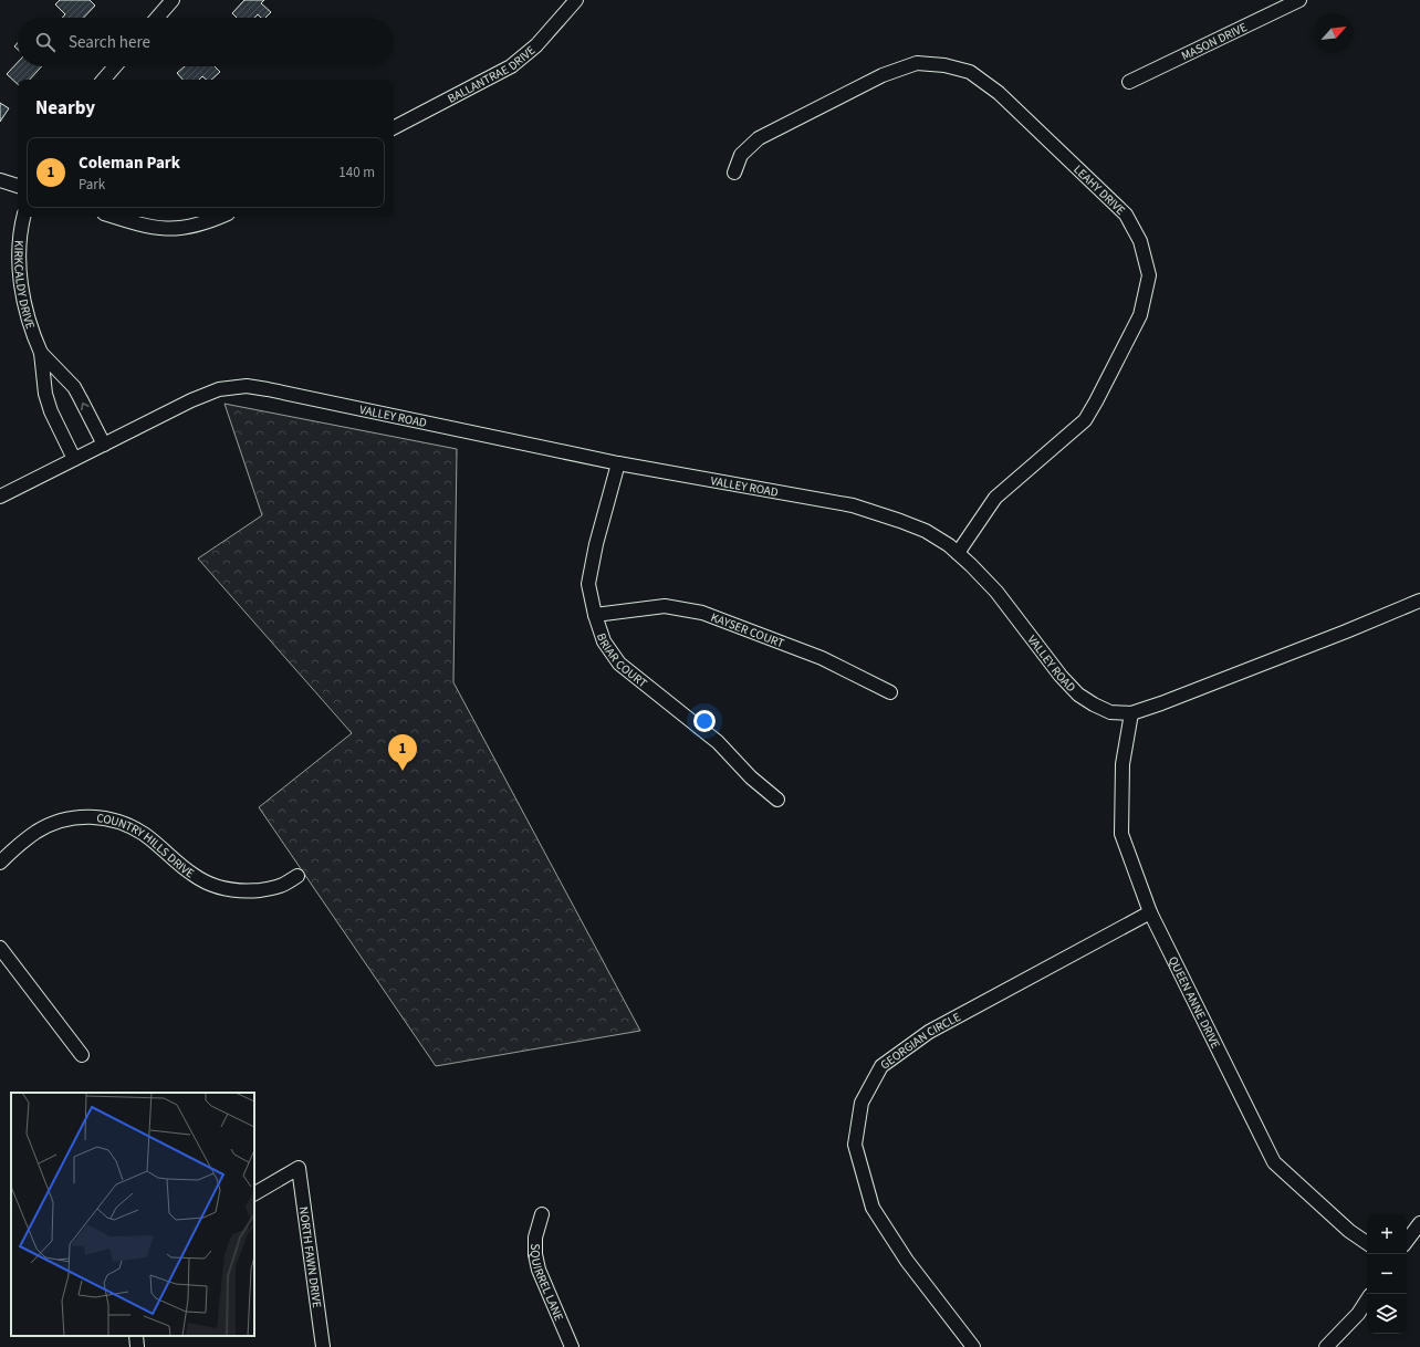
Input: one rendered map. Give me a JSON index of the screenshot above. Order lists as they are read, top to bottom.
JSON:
{
  "streets": {
    "street": [
      "MASON DRIVE",
      "BALLANTRAE DRIVE",
      "LEAHY DRIVE",
      "KIRKCALDY DRIVE",
      "VALLEY ROAD",
      "KAYSER COURT",
      "BRIAR COURT",
      "COUNTRY HILLS DRIVE",
      "QUEEN ANNE DRIVE",
      "GEORGIAN CIRCLE",
      "NORTH FAWN DRIVE",
      "SQUIRREL LANE"
    ]
  },
  "crossings": [
    ["LEAHY DRIVE", "VALLEY ROAD"],
    ["KIRKCALDY DRIVE", "VALLEY ROAD"],
    ["VALLEY ROAD", "BRIAR COURT"],
    ["VALLEY ROAD", "QUEEN ANNE DRIVE"],
    ["KAYSER COURT", "BRIAR COURT"],
    ["QUEEN ANNE DRIVE", "GEORGIAN CIRCLE"]
  ],
  "north": "top right",
  "page": {
    "search": "Search here",
    "heading": "Nearby",
    "list": [
      {
        "mark": "1",
        "name": "Coleman Park",
        "note": "Park",
        "value": "140 m"
      }
    ],
    "pins": "1",
    "map_buttons": ["+", "−"]
  }
}
